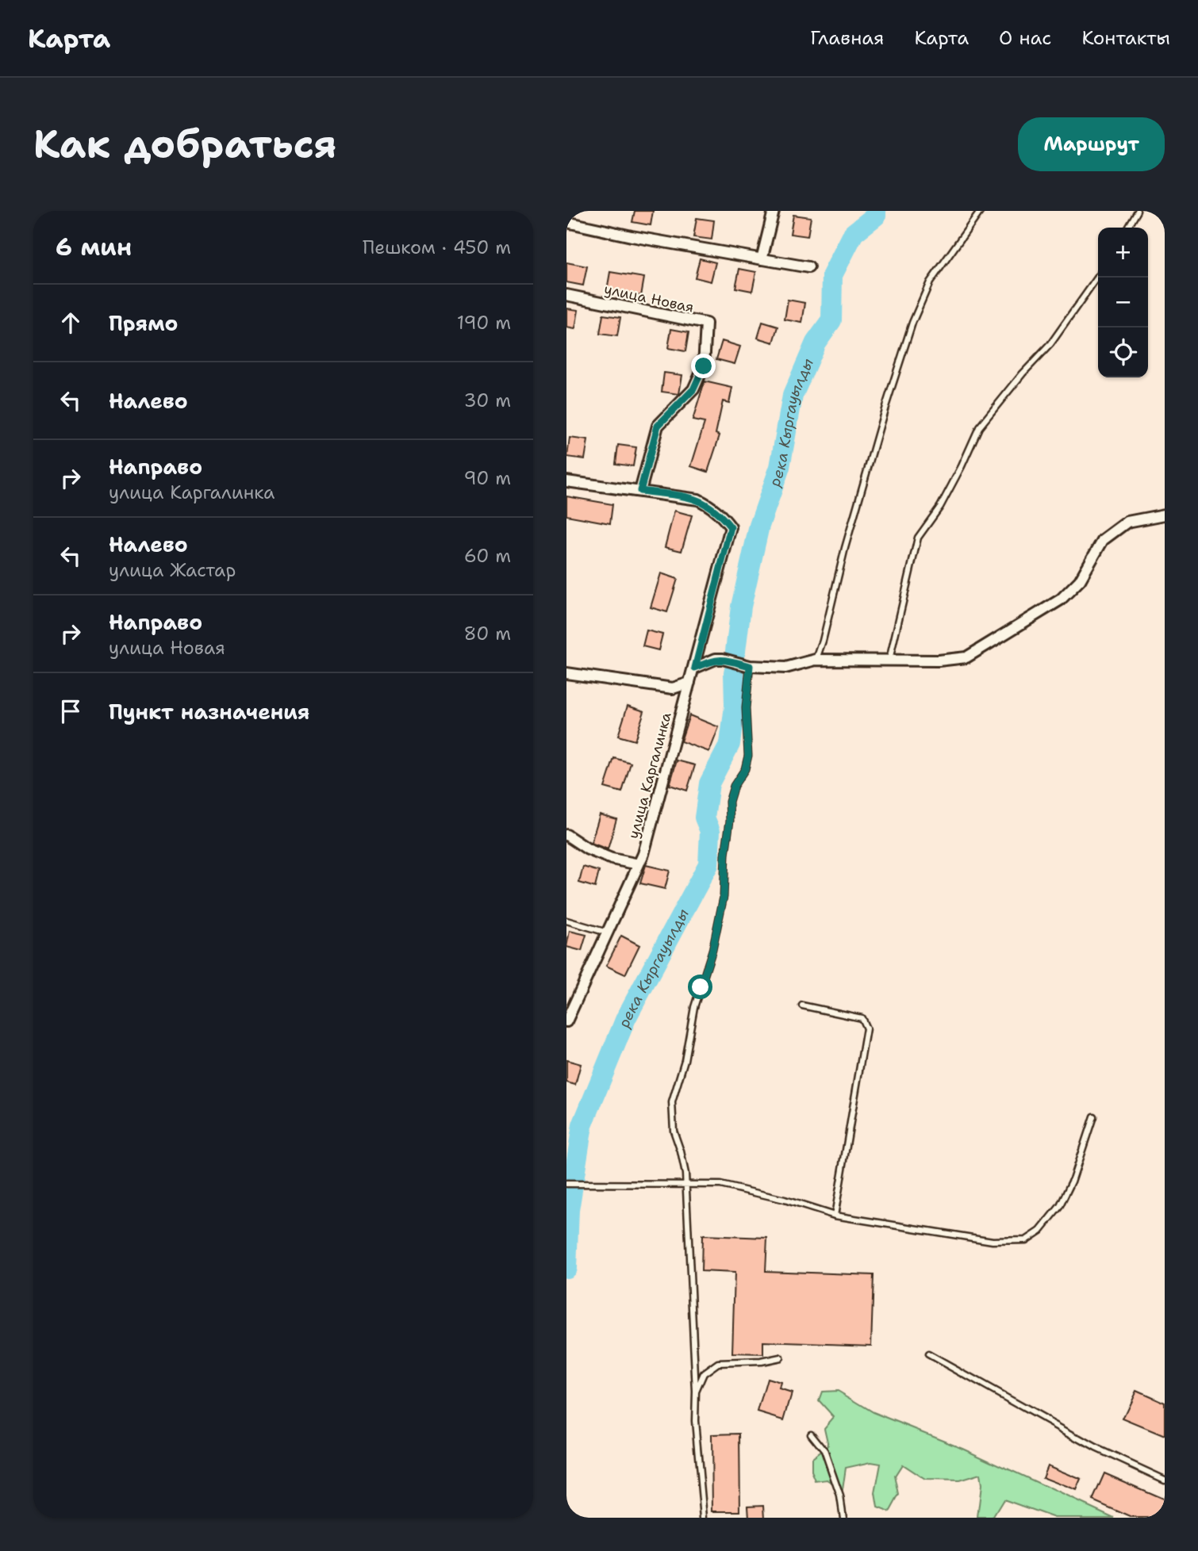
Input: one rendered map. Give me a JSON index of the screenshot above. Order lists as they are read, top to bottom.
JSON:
{
  "streets": {
    "street": ["улица Новая", "улица Каргалинка"]
  },
  "crossings": [
    ["улица Новая", "улица Каргалинка"]
  ],
  "water": ["река Кыргауылды"],
  "page": {
    "header": "Карта",
    "nav": [
      "Главная",
      "Карта",
      "О нас",
      "Контакты"
    ],
    "buttons": "Маршрут",
    "title": "Как добраться",
    "heading": ["6 мин", "Пешком · 450 m"],
    "map_buttons": ["+", "−"],
    "list": [
      ["Прямо", "190 m"],
      ["Налево", "30 m"],
      ["Направо", "улица Каргалинка", "90 m"],
      ["Налево", "улица Жастар", "60 m"],
      ["Направо", "улица Новая", "80 m"],
      "Пункт назначения"
    ]
  }
}
